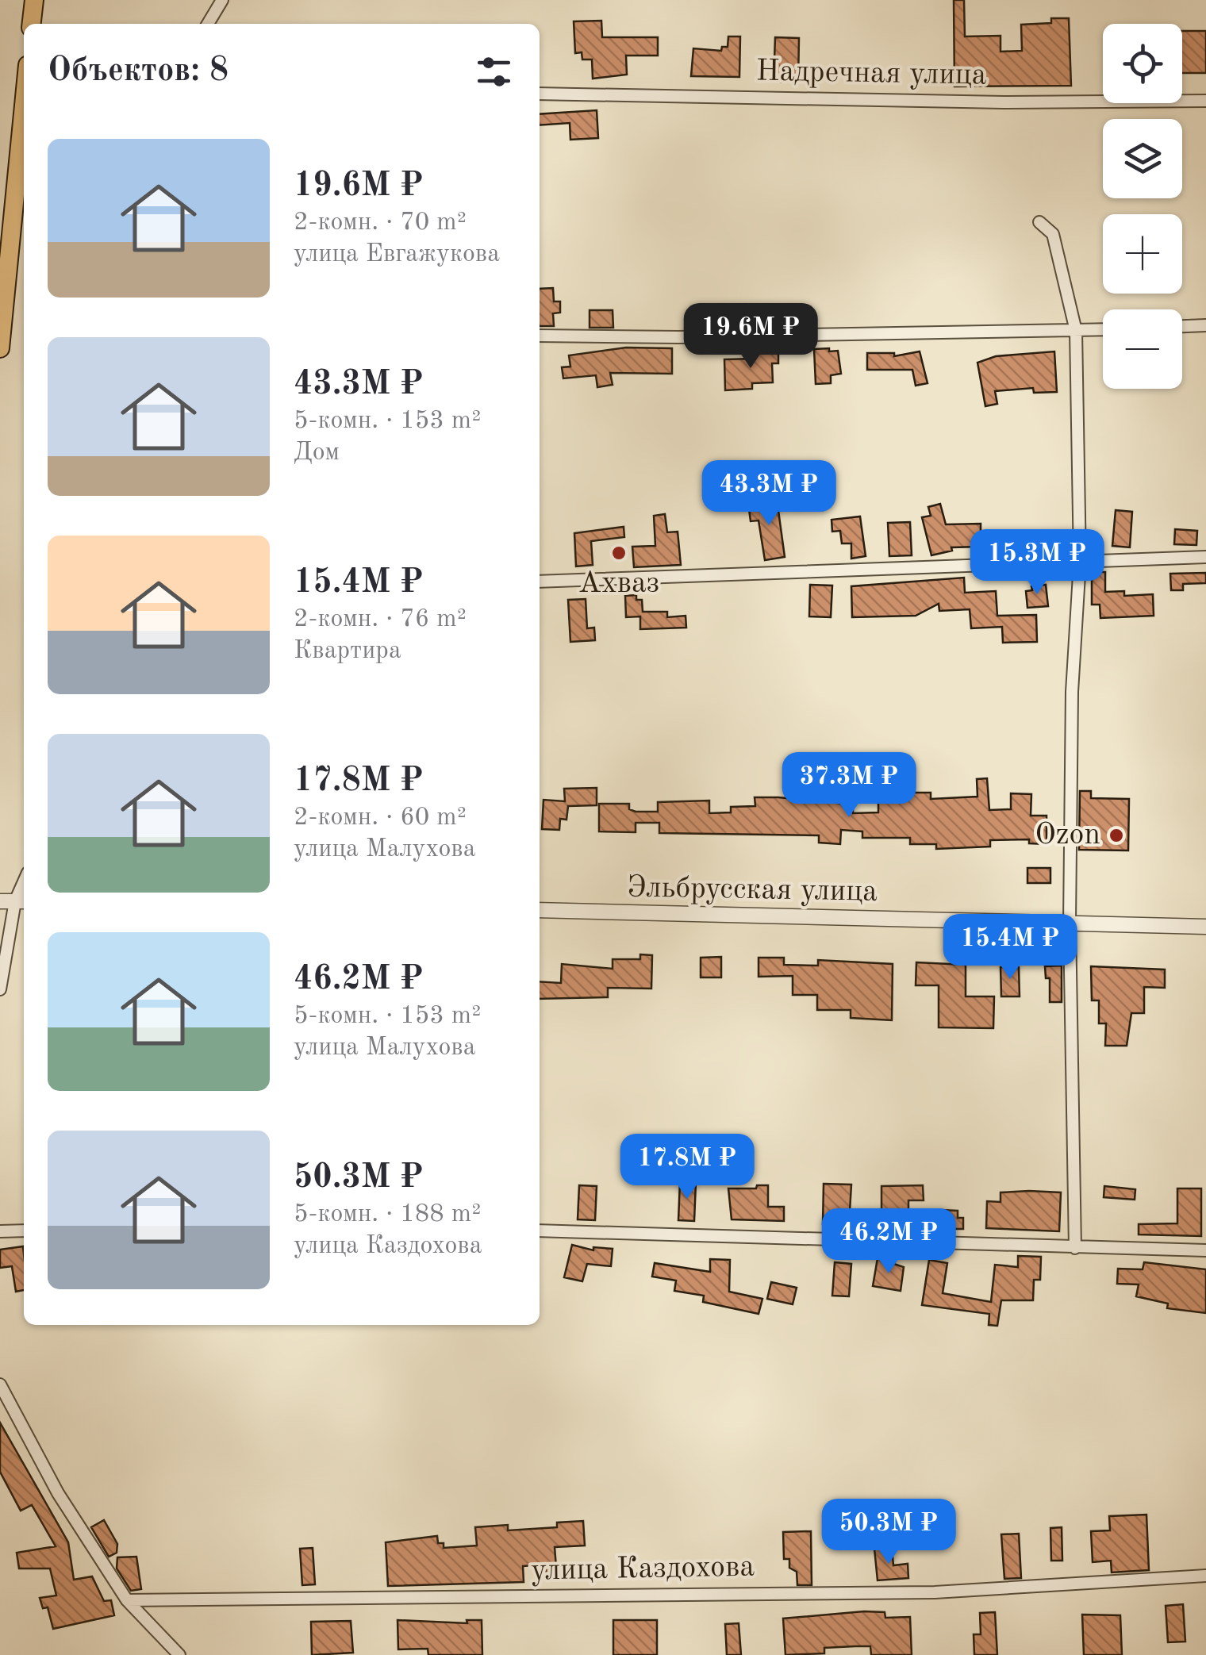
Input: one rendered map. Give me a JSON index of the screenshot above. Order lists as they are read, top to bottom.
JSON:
{
  "streets": {
    "street": ["Надречная улица", "Эльбрусская улица", "улица Каздохова"]
  },
  "places": ["Ахваз", "Ozon"],
  "page": {
    "map_buttons": ["+", "−"],
    "heading": "Объектов: 8",
    "list": [
      {
        "name": "19.6M ₽",
        "note": "2-комн. · 70 m² · улица Евгажукова"
      },
      {
        "name": "43.3M ₽",
        "note": "5-комн. · 153 m² · Дом"
      },
      {
        "name": "15.4M ₽",
        "note": "2-комн. · 76 m² · Квартира"
      },
      {
        "name": "17.8M ₽",
        "note": "2-комн. · 60 m² · улица Малухова"
      },
      {
        "name": "46.2M ₽",
        "note": "5-комн. · 153 m² · улица Малухова"
      },
      {
        "name": "50.3M ₽",
        "note": "5-комн. · 188 m² · улица Каздохова"
      }
    ],
    "price": [
      "19.6M ₽",
      "43.3M ₽",
      "15.3M ₽",
      "37.3M ₽",
      "15.4M ₽",
      "17.8M ₽",
      "46.2M ₽",
      "50.3M ₽"
    ]
  }
}
